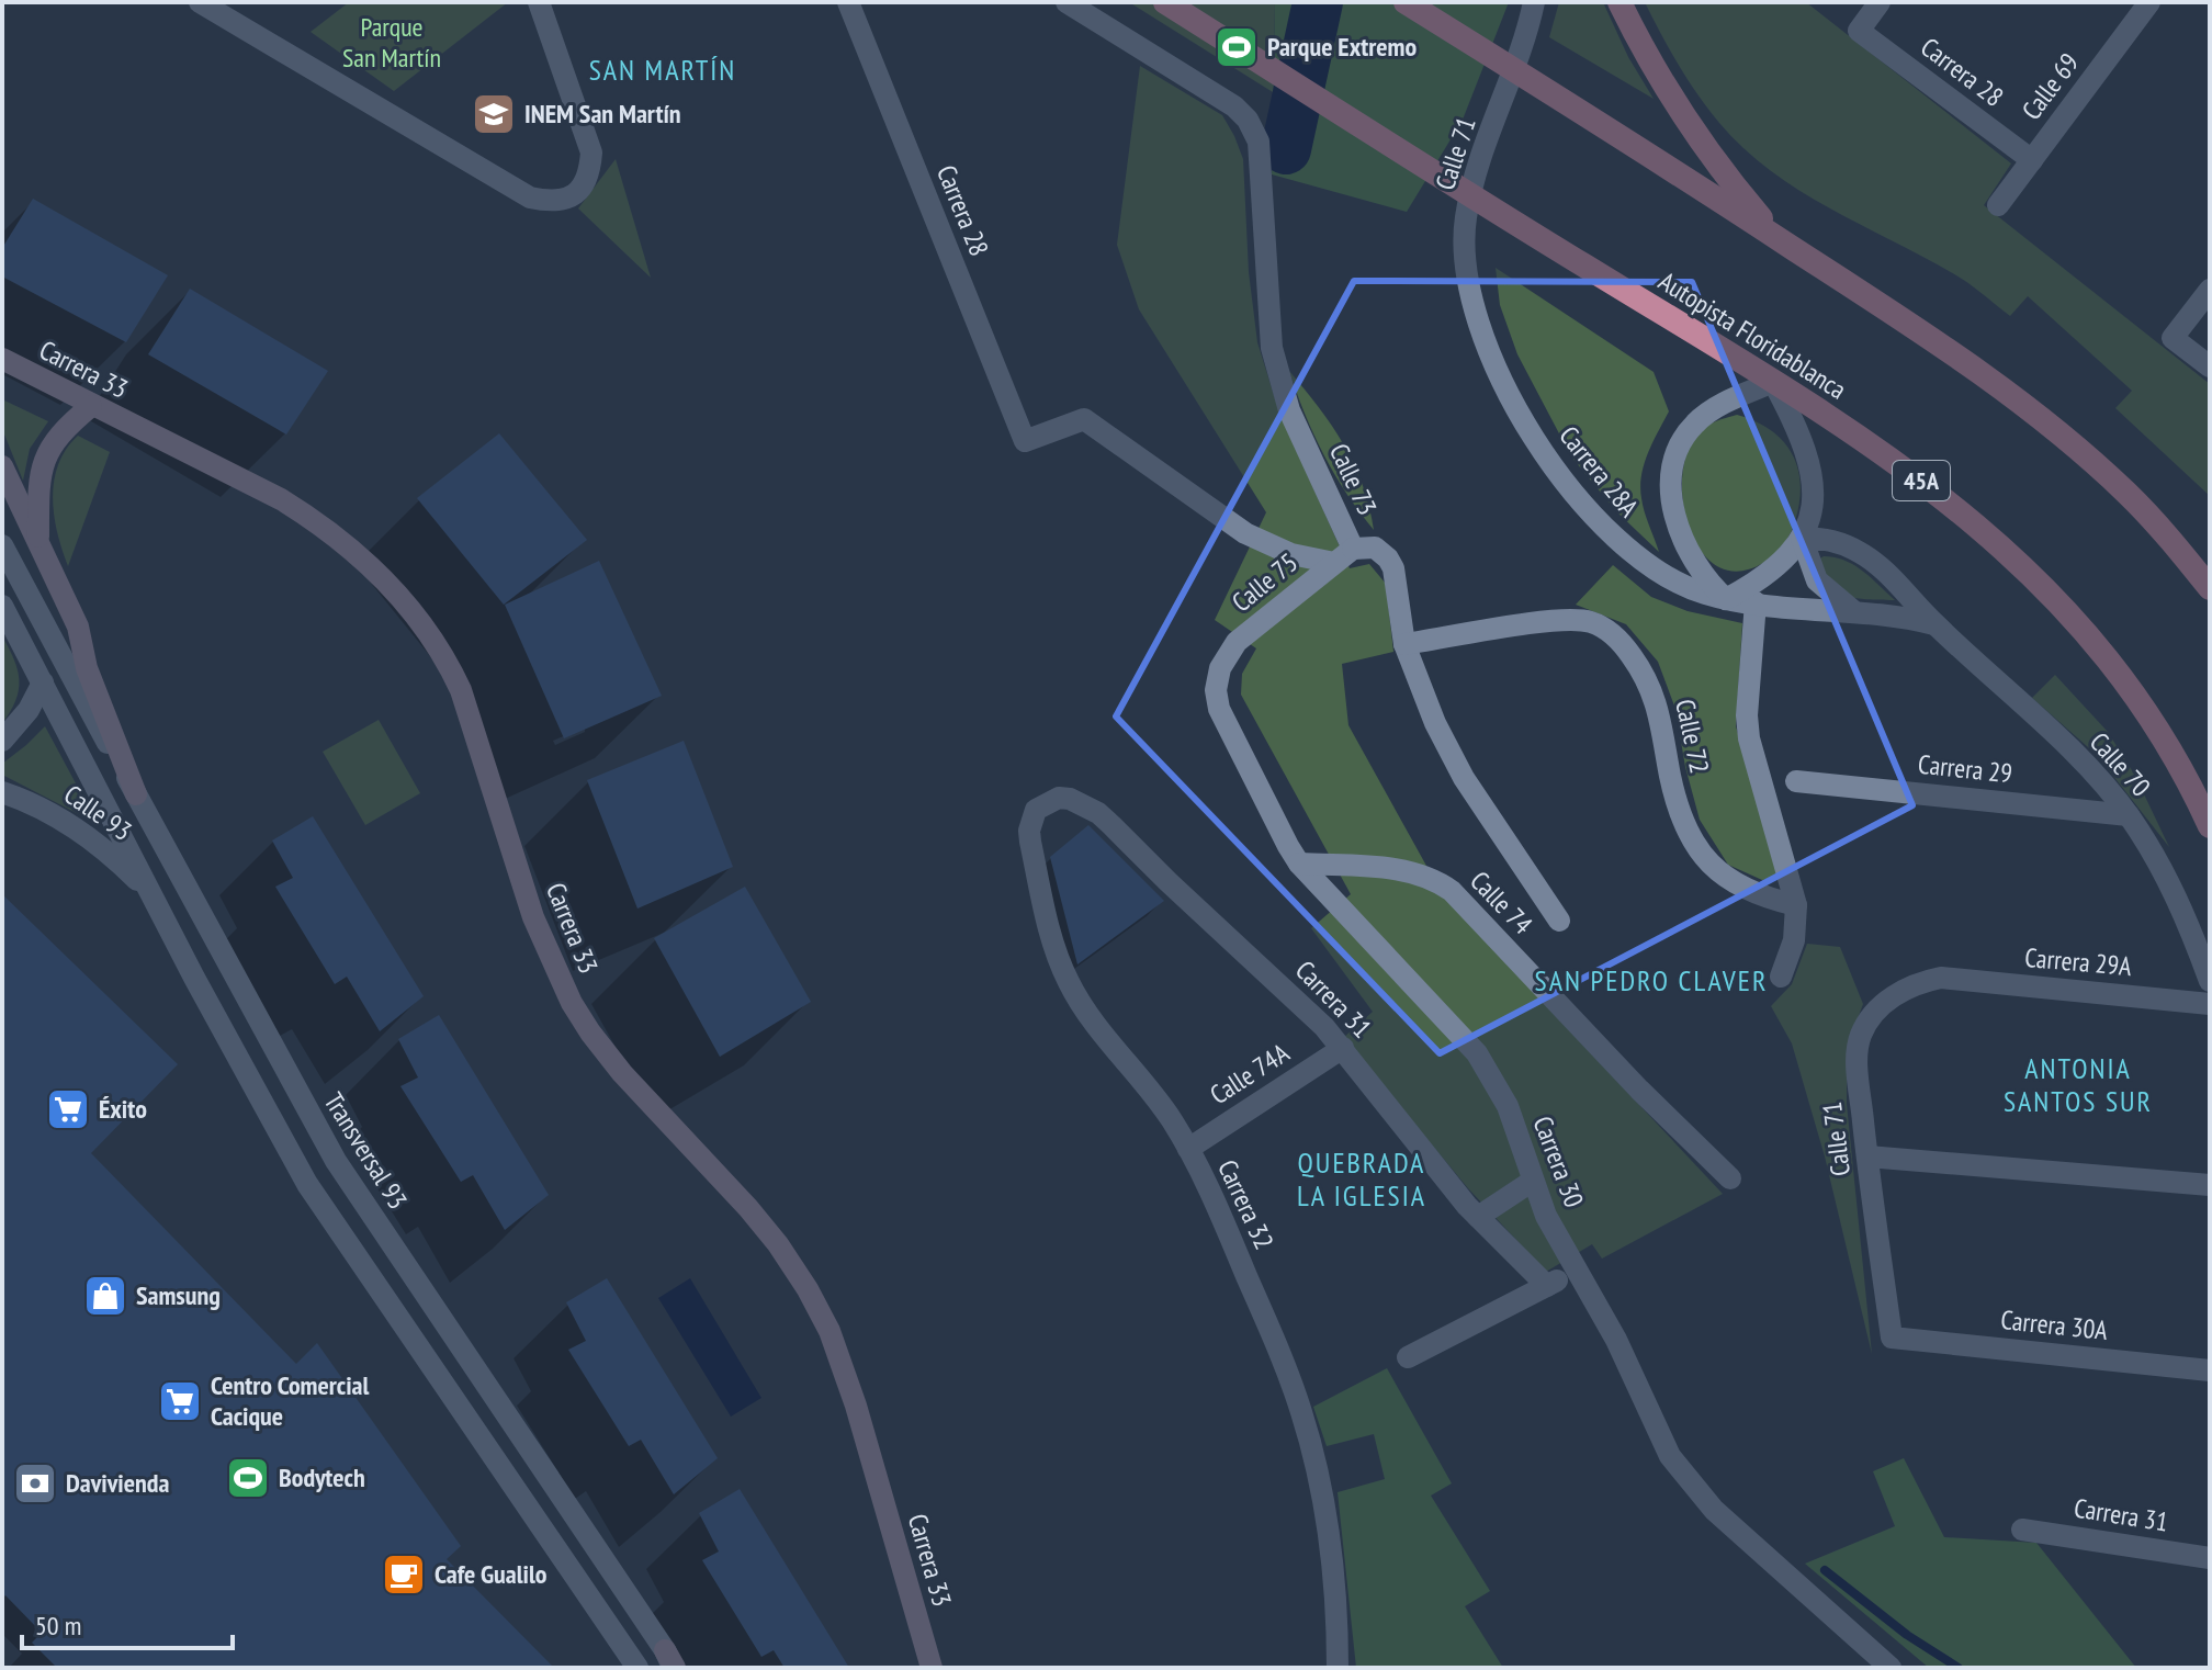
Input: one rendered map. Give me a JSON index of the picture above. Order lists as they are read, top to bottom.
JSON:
{
  "streets": {
    "highway": ["Autopista Floridablanca", "45A"],
    "main road": ["Carrera 33"],
    "street": [
      "Carrera 28",
      "Calle 69",
      "Calle 71",
      "Carrera 28A",
      "Calle 73",
      "Calle 75",
      "Calle 72",
      "Calle 70",
      "Carrera 29",
      "Calle 93",
      "Calle 74",
      "Carrera 29A",
      "Carrera 31",
      "Calle 74A",
      "Transversal 93",
      "Carrera 30",
      "Carrera 32",
      "Carrera 30A"
    ]
  },
  "crossings": [
    ["Carrera 28", "Calle 69"],
    ["Carrera 28", "Calle 75"],
    ["Calle 71", "Carrera 28A"],
    ["Calle 71", "Carrera 29A"],
    ["Calle 71", "Carrera 30A"],
    ["Autopista Floridablanca", "Carrera 28A"],
    ["Autopista Floridablanca", "Calle 70"],
    ["Carrera 28A", "Calle 70"],
    ["Calle 73", "Calle 75"],
    ["Calle 73", "Calle 72"],
    ["Calle 75", "Carrera 30"],
    ["Calle 70", "Carrera 29"],
    ["Calle 74", "Carrera 30"],
    ["Carrera 31", "Calle 74A"],
    ["Carrera 31", "Carrera 32"],
    ["Calle 74A", "Carrera 32"]
  ],
  "districts": [
    "SAN MARTÍN",
    "SAN PEDRO CLAVER",
    "ANTONIA SANTOS SUR",
    "QUEBRADA LA IGLESIA"
  ],
  "parks": ["Parque San Martín"],
  "places": {
    "sports": ["Parque Extremo", "Bodytech"],
    "school or university": ["INEM San Martín"],
    "supermarket": ["Éxito", "Centro Comercial Cacique"],
    "shop": ["Samsung"],
    "bank": ["Davivienda"],
    "cafe": ["Cafe Gualilo"]
  },
  "scale_bar": "50 m"
}
